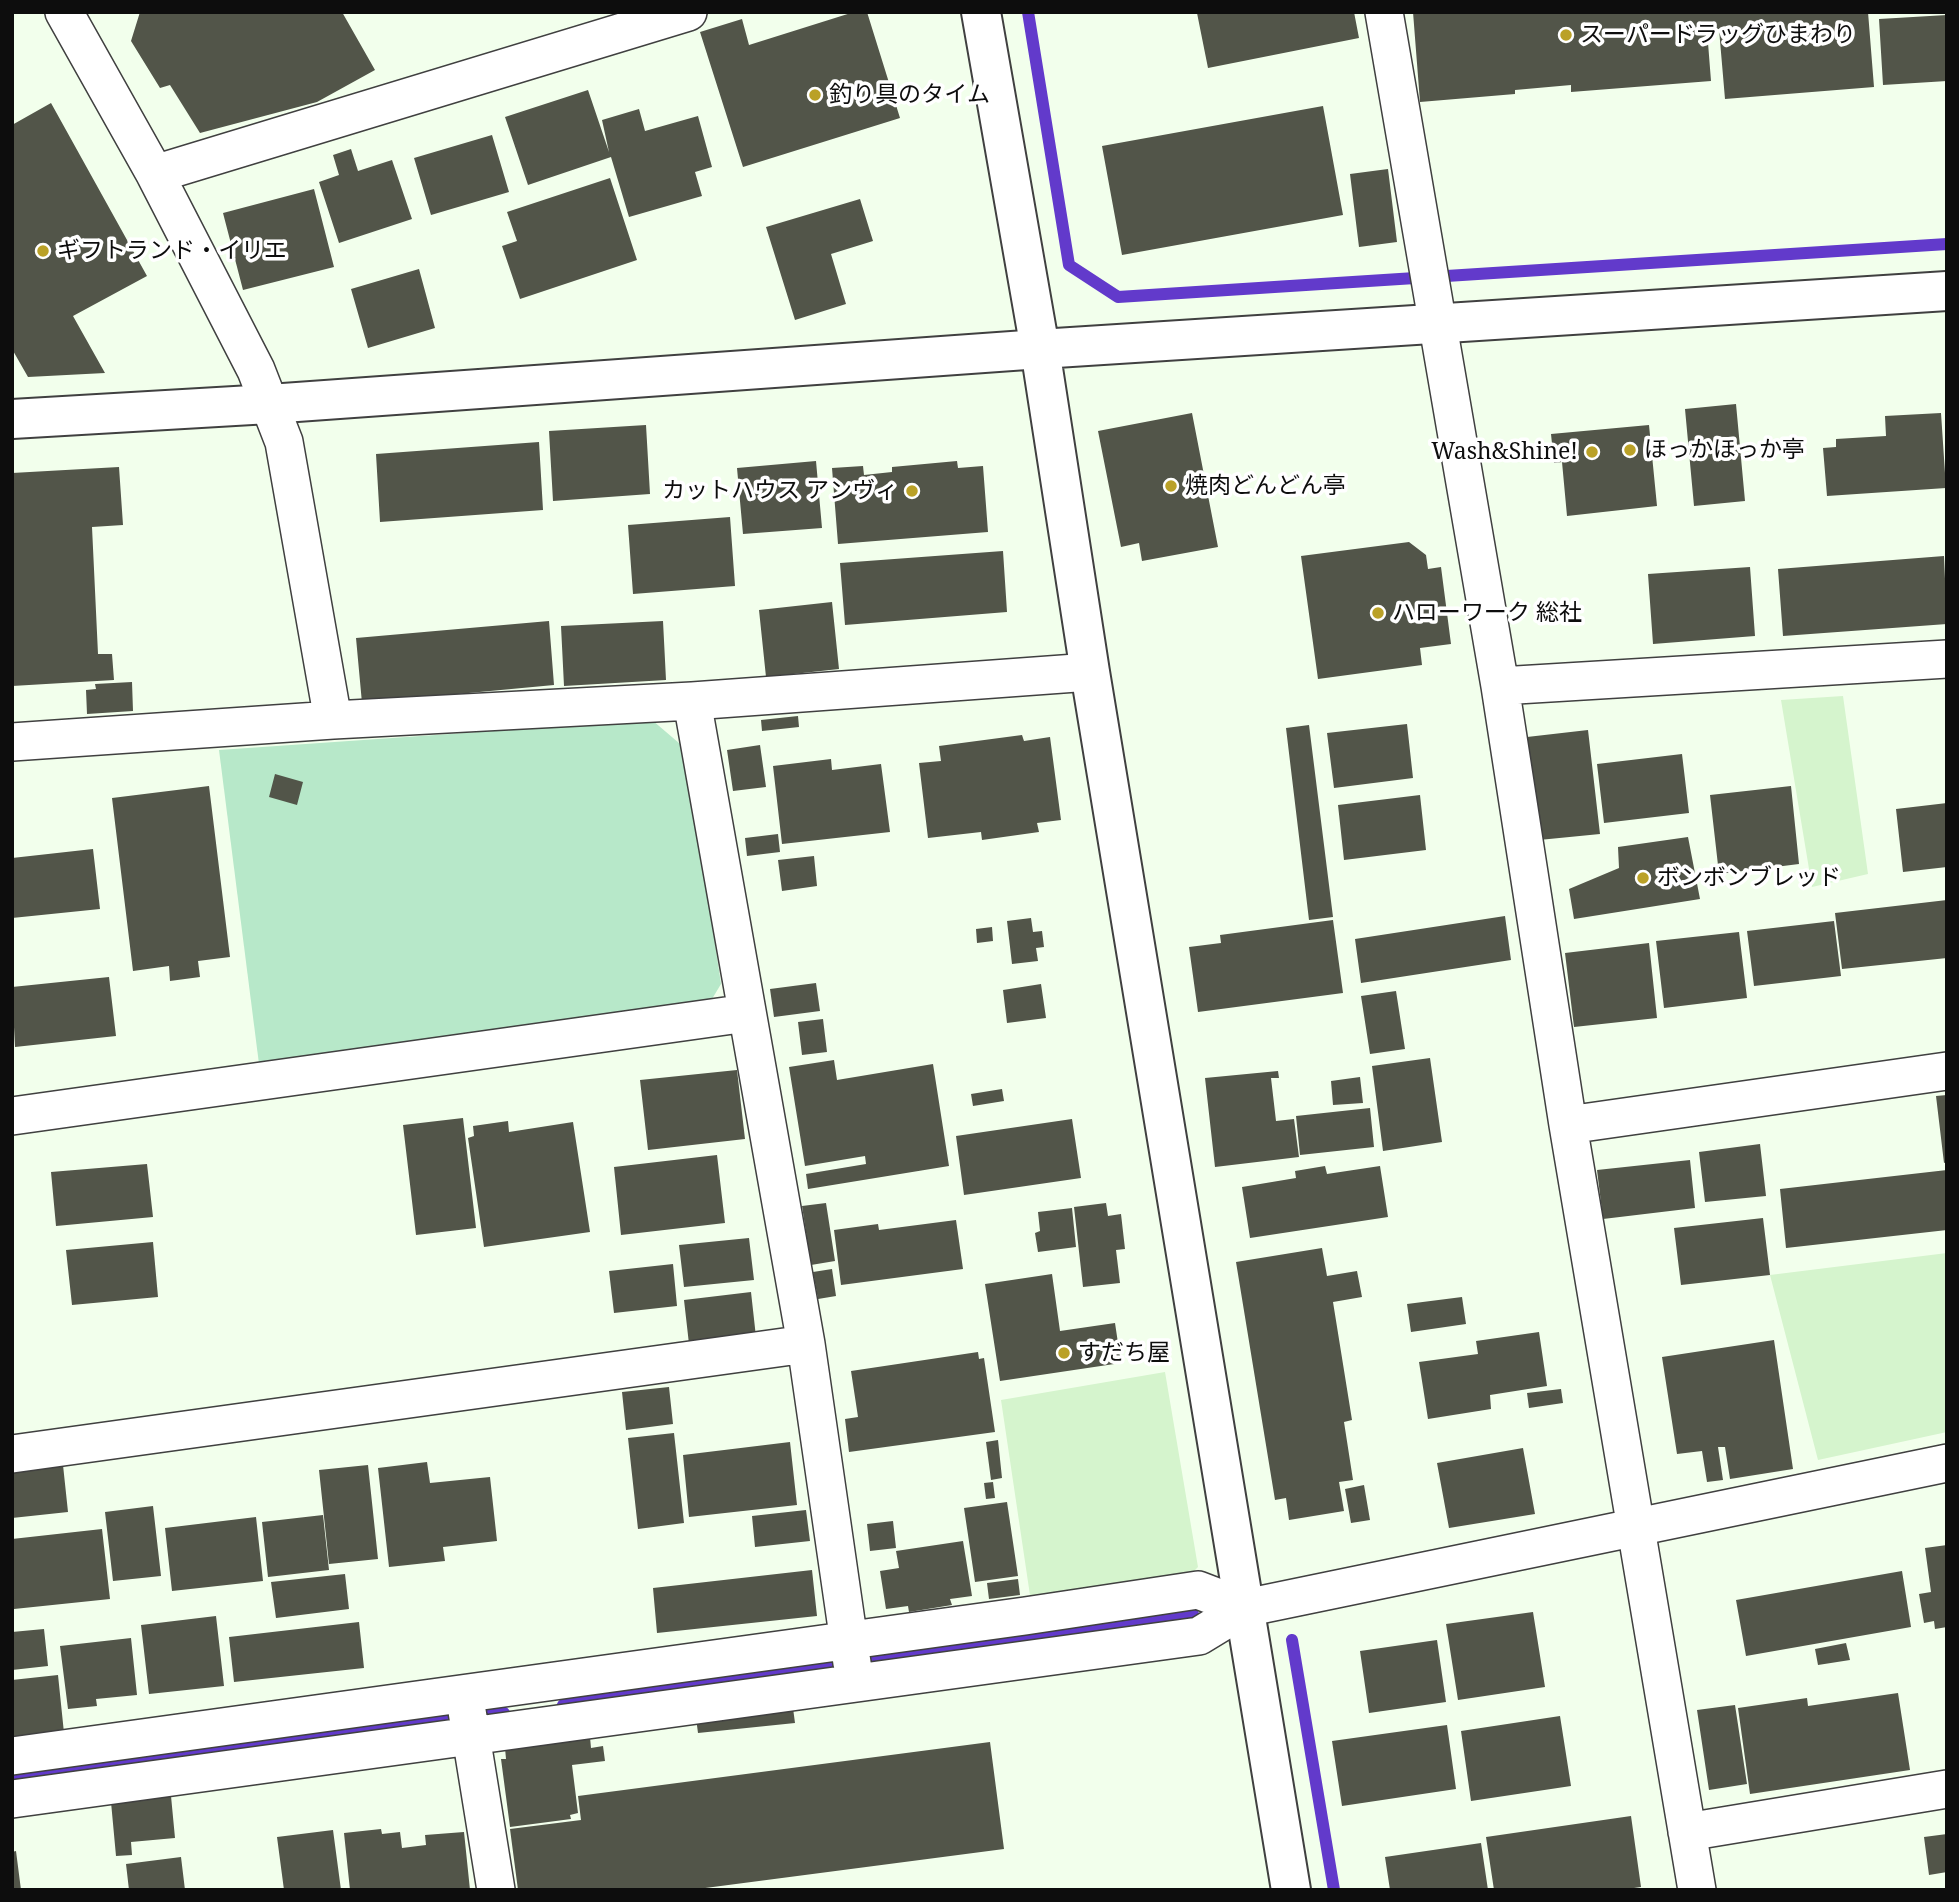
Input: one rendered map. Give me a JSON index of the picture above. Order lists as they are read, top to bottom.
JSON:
{
  "places": [
    "スーパードラッグひまわり",
    "釣り具のタイム",
    "ギフトランド・イリエ",
    "ほっかほっか亭",
    "Wash&Shine!",
    "焼肉どんどん亭",
    "カットハウス アンヴィ",
    "ハローワーク 総社",
    "ボンボンブレッド",
    "すだち屋"
  ]
}
